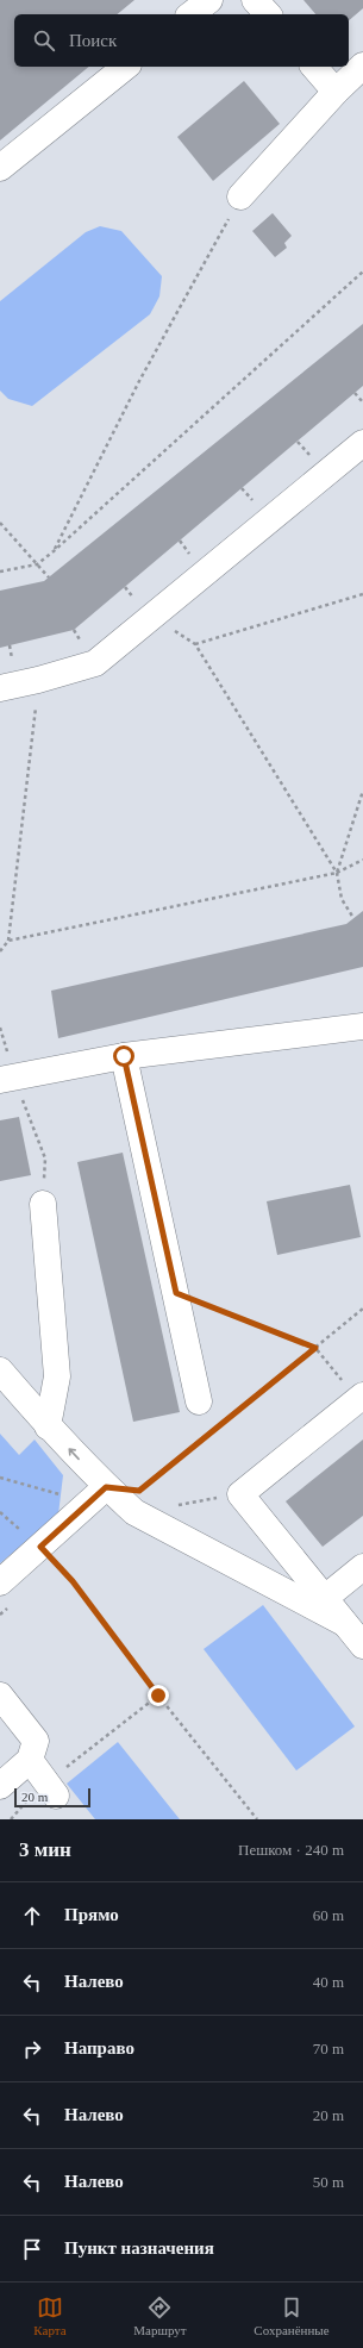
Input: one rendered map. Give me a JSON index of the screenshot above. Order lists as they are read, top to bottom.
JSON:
{
  "scale_bar": "20 m",
  "page": {
    "search": "Поиск",
    "scale": "20 m",
    "heading": ["3 мин", "Пешком · 240 m"],
    "list": [
      ["Прямо", "60 m"],
      ["Налево", "40 m"],
      ["Направо", "70 m"],
      ["Налево", "20 m"],
      ["Налево", "50 m"],
      "Пункт назначения"
    ],
    "nav": ["Карта", "Маршрут", "Сохранённые"]
  }
}
